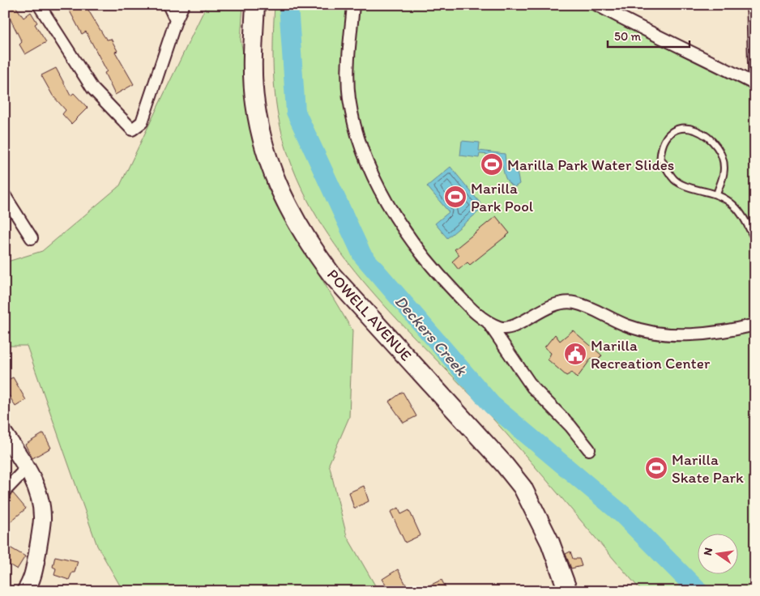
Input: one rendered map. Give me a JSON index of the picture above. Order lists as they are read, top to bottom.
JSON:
{
  "streets": {
    "main road": ["POWELL AVENUE"]
  },
  "water": ["Deckers Creek"],
  "places": {
    "sports": ["Marilla Park Water Slides", "Marilla Park Pool", "Marilla Skate Park"],
    "public building": ["Marilla Recreation Center"]
  },
  "scale_bar": "50 m",
  "north": "left"
}
